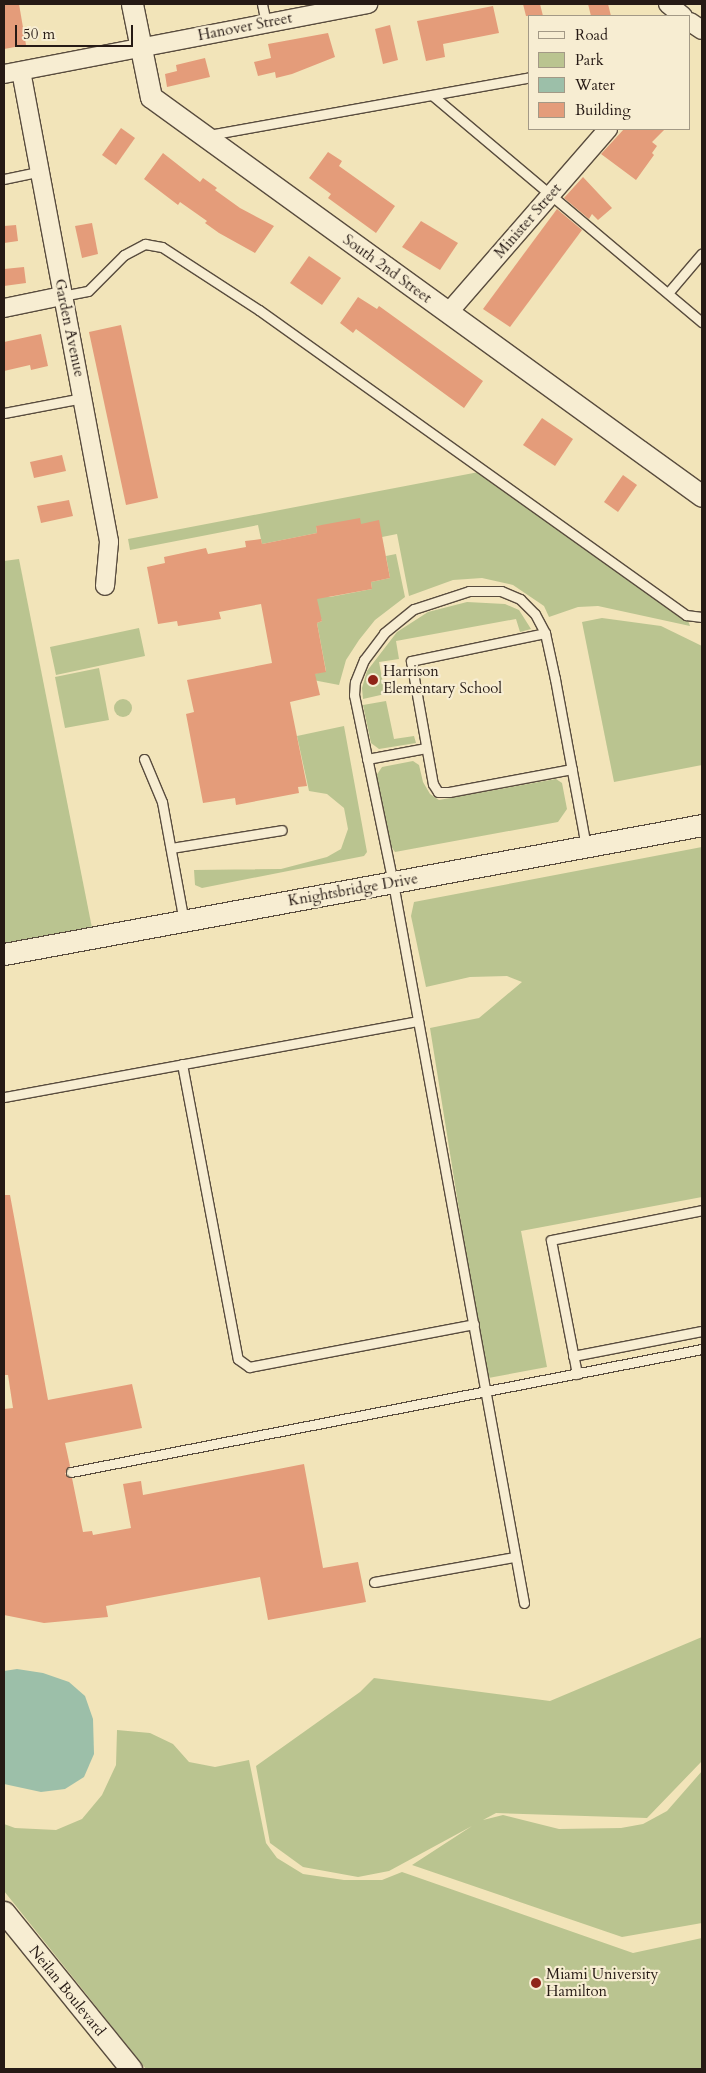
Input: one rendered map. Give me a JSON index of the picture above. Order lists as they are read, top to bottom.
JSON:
{
  "streets": {
    "street": [
      "Hanover Street",
      "Minister Street",
      "South 2nd Street",
      "Garden Avenue",
      "Knightsbridge Drive",
      "Neilan Boulevard"
    ]
  },
  "crossings": [
    ["Hanover Street", "South 2nd Street"],
    ["Hanover Street", "Garden Avenue"],
    ["Minister Street", "South 2nd Street"]
  ],
  "places": ["Harrison Elementary School", "Miami University Hamilton"],
  "legend": [
    "Road",
    "Park",
    "Water",
    "Building"
  ],
  "scale_bar": "50 m"
}
